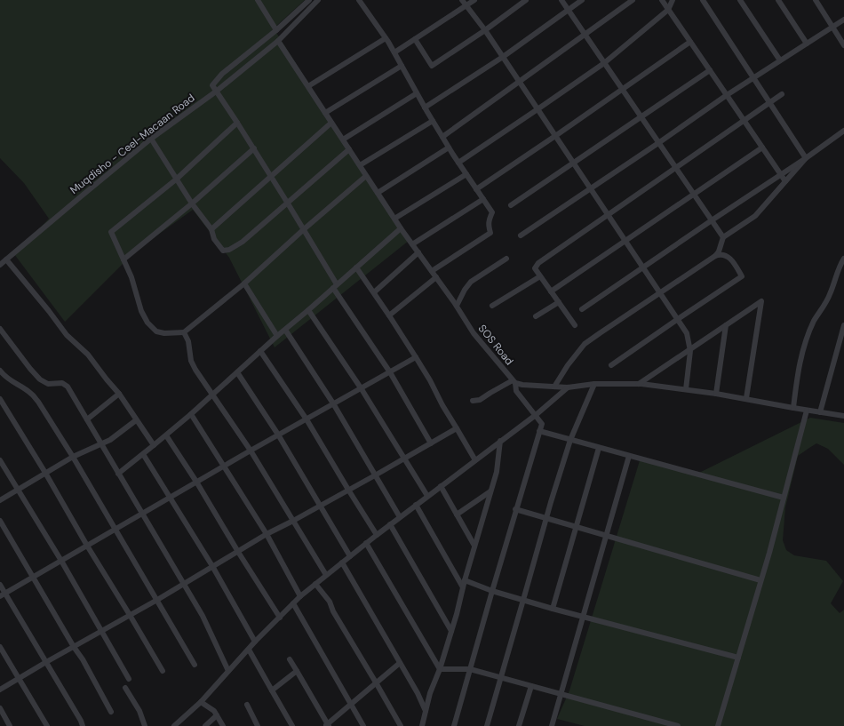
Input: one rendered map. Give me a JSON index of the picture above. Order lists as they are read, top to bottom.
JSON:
{
  "streets": {
    "street": ["Muqdisho - Ceel-Macaan Road", "SOS Road"]
  },
  "crossings": [
    ["Muqdisho - Ceel-Macaan Road", "SOS Road"]
  ]
}
